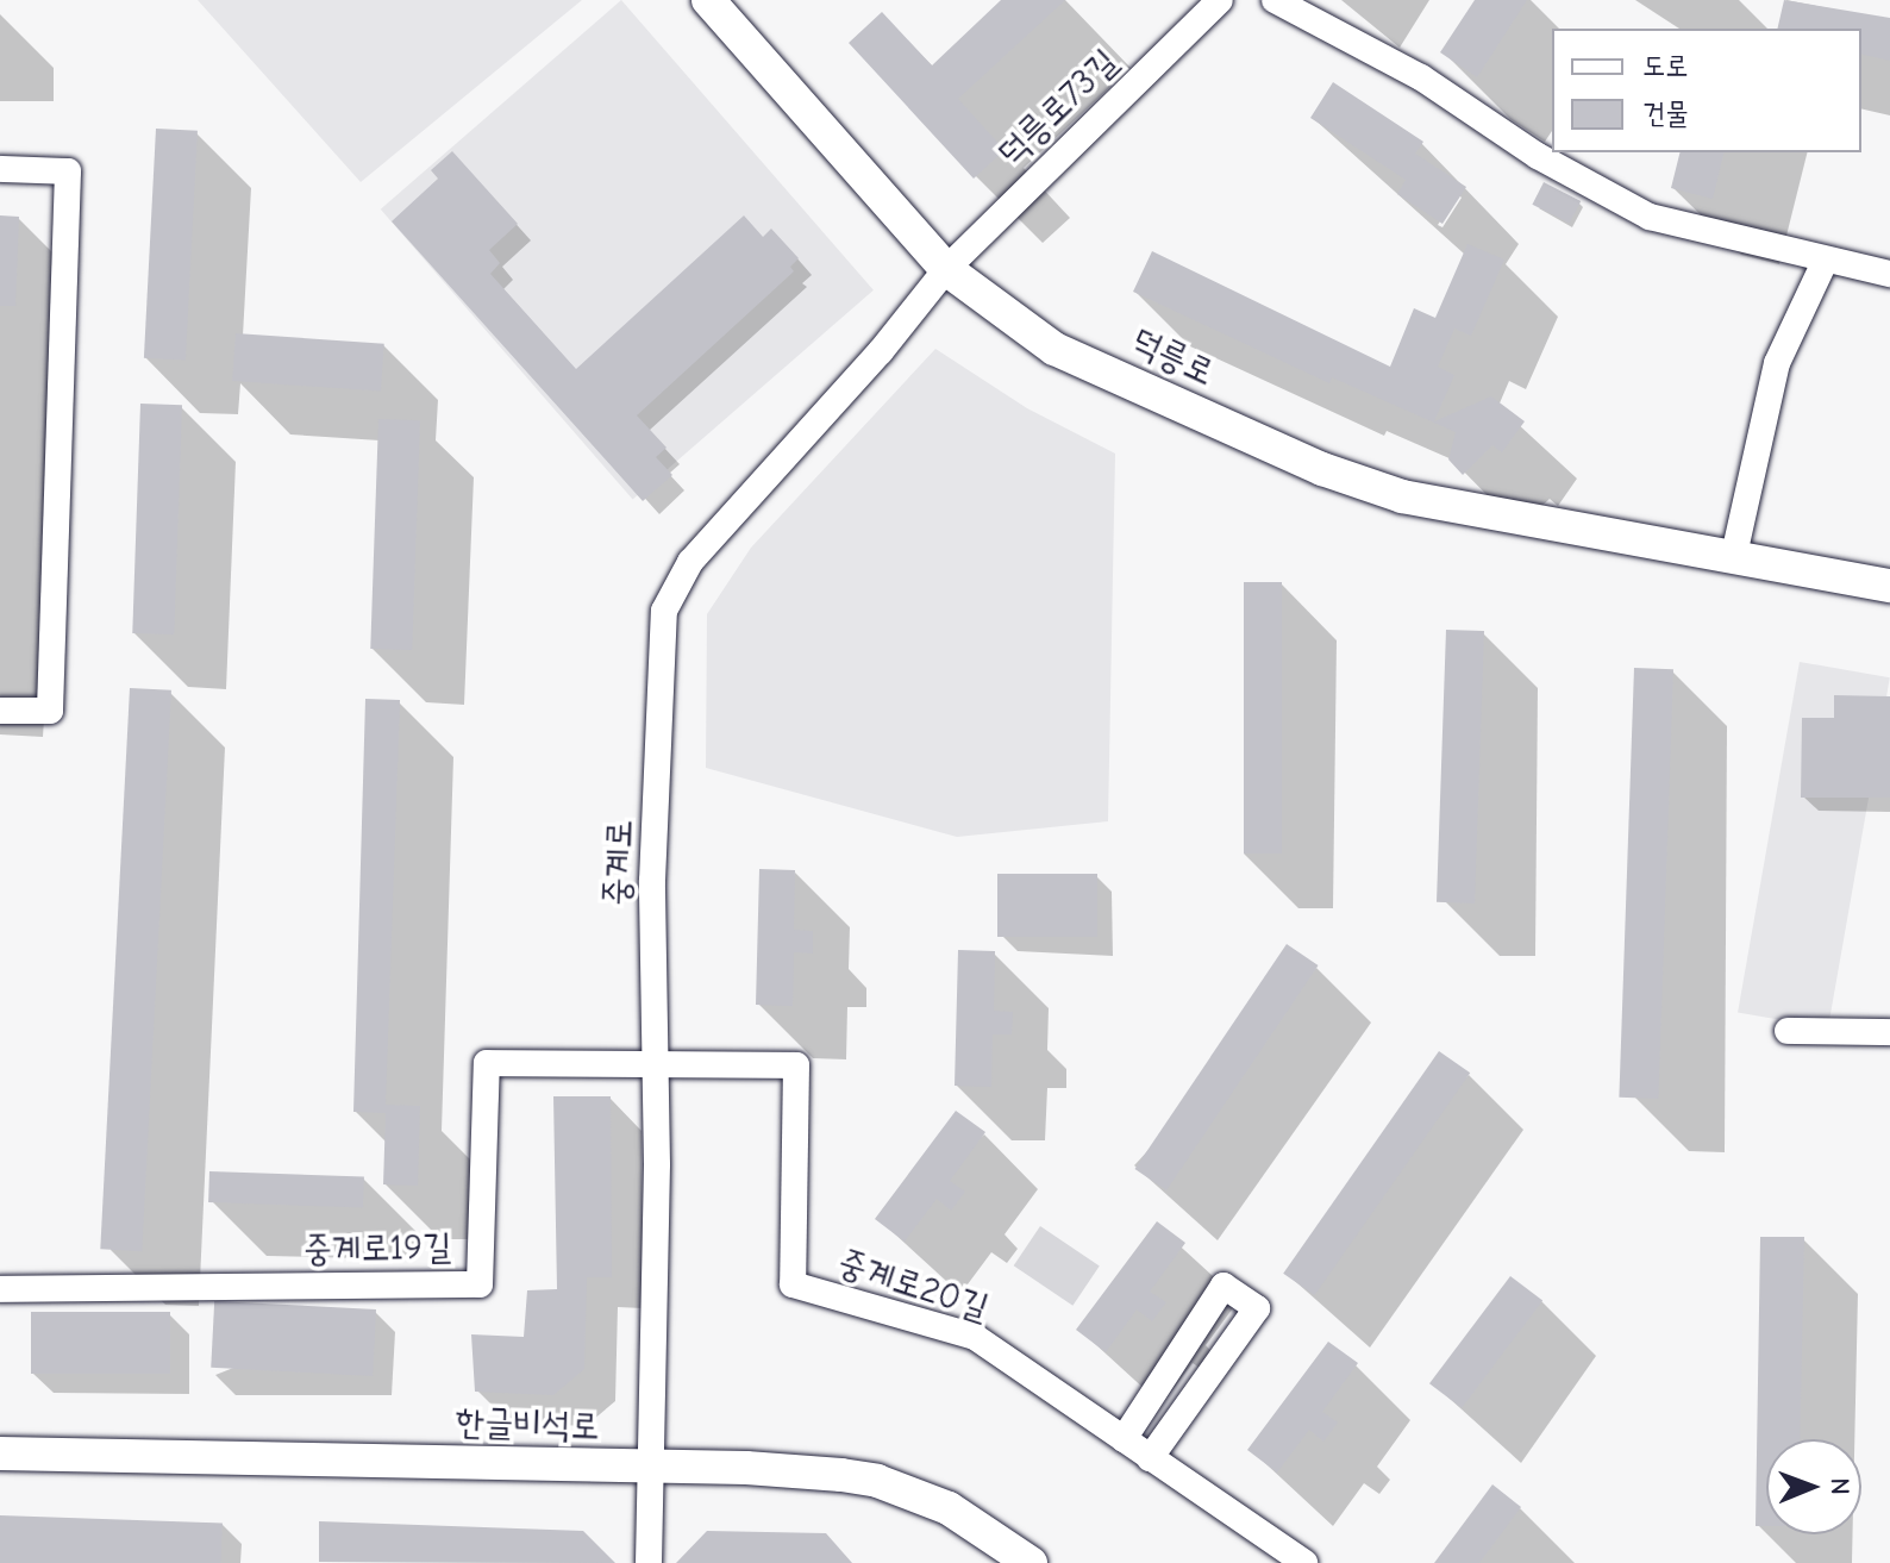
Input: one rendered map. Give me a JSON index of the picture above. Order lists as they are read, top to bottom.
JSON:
{
  "streets": {
    "main road": ["덕릉로", "한글비석로"],
    "street": [
      "덕릉로73길",
      "중계로",
      "중계로19길",
      "중계로20길"
    ]
  },
  "crossings": [
    ["덕릉로73길", "덕릉로"],
    ["덕릉로73길", "중계로"],
    ["덕릉로", "중계로"],
    ["중계로", "중계로19길"],
    ["중계로", "중계로20길"],
    ["중계로", "한글비석로"],
    ["중계로19길", "중계로20길"]
  ],
  "legend": ["도로", "건물"],
  "north": "right"
}
